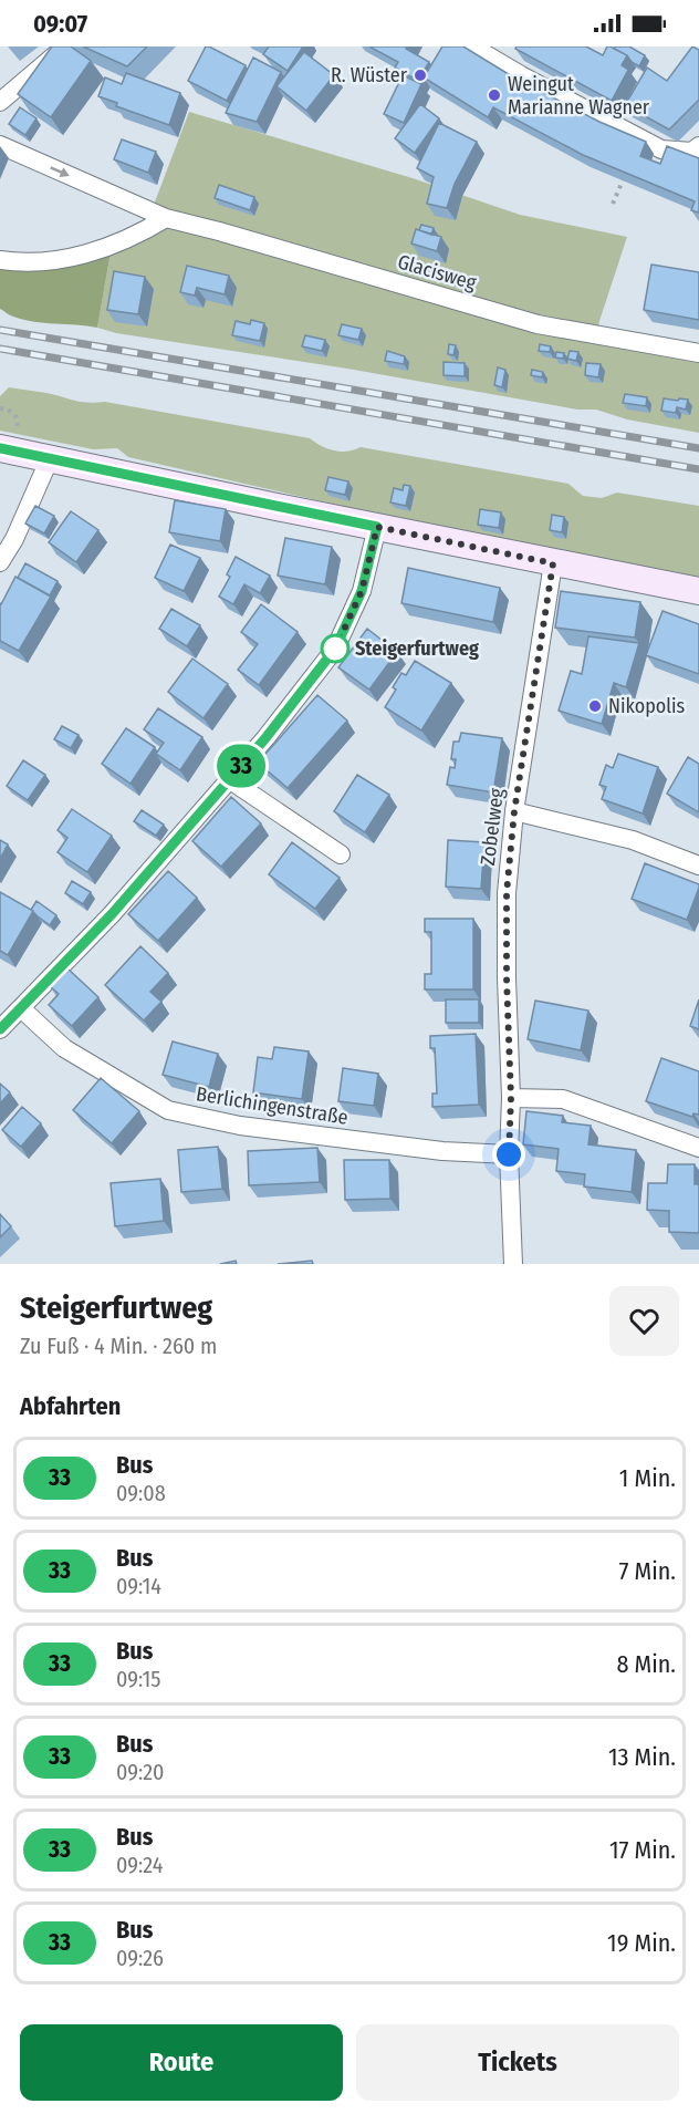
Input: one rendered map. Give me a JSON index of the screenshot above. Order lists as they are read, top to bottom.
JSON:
{
  "streets": {
    "street": ["Glacisweg", "Zobelweg", "Berlichingenstraße"]
  },
  "crossings": [
    ["Zobelweg", "Berlichingenstraße"]
  ],
  "places": [
    "R. Wüster",
    "Weingut Marianne Wagner",
    "Steigerfurtweg",
    "Nikopolis"
  ],
  "lines": ["bus line 33"],
  "page": {
    "status": "09:07",
    "on_map": "33",
    "heading": [
      ["Steigerfurtweg", "Zu Fuß · 4 Min. · 260 m"],
      "Abfahrten"
    ],
    "list": [
      {
        "mark": "33",
        "name": "Bus",
        "note": "09:08",
        "value": "1 Min."
      },
      {
        "mark": "33",
        "name": "Bus",
        "note": "09:14",
        "value": "7 Min."
      },
      {
        "mark": "33",
        "name": "Bus",
        "note": "09:15",
        "value": "8 Min."
      },
      {
        "mark": "33",
        "name": "Bus",
        "note": "09:20",
        "value": "13 Min."
      },
      {
        "mark": "33",
        "name": "Bus",
        "note": "09:24",
        "value": "17 Min."
      },
      {
        "mark": "33",
        "name": "Bus",
        "note": "09:26",
        "value": "19 Min."
      }
    ],
    "buttons": ["Route", "Tickets"]
  }
}
